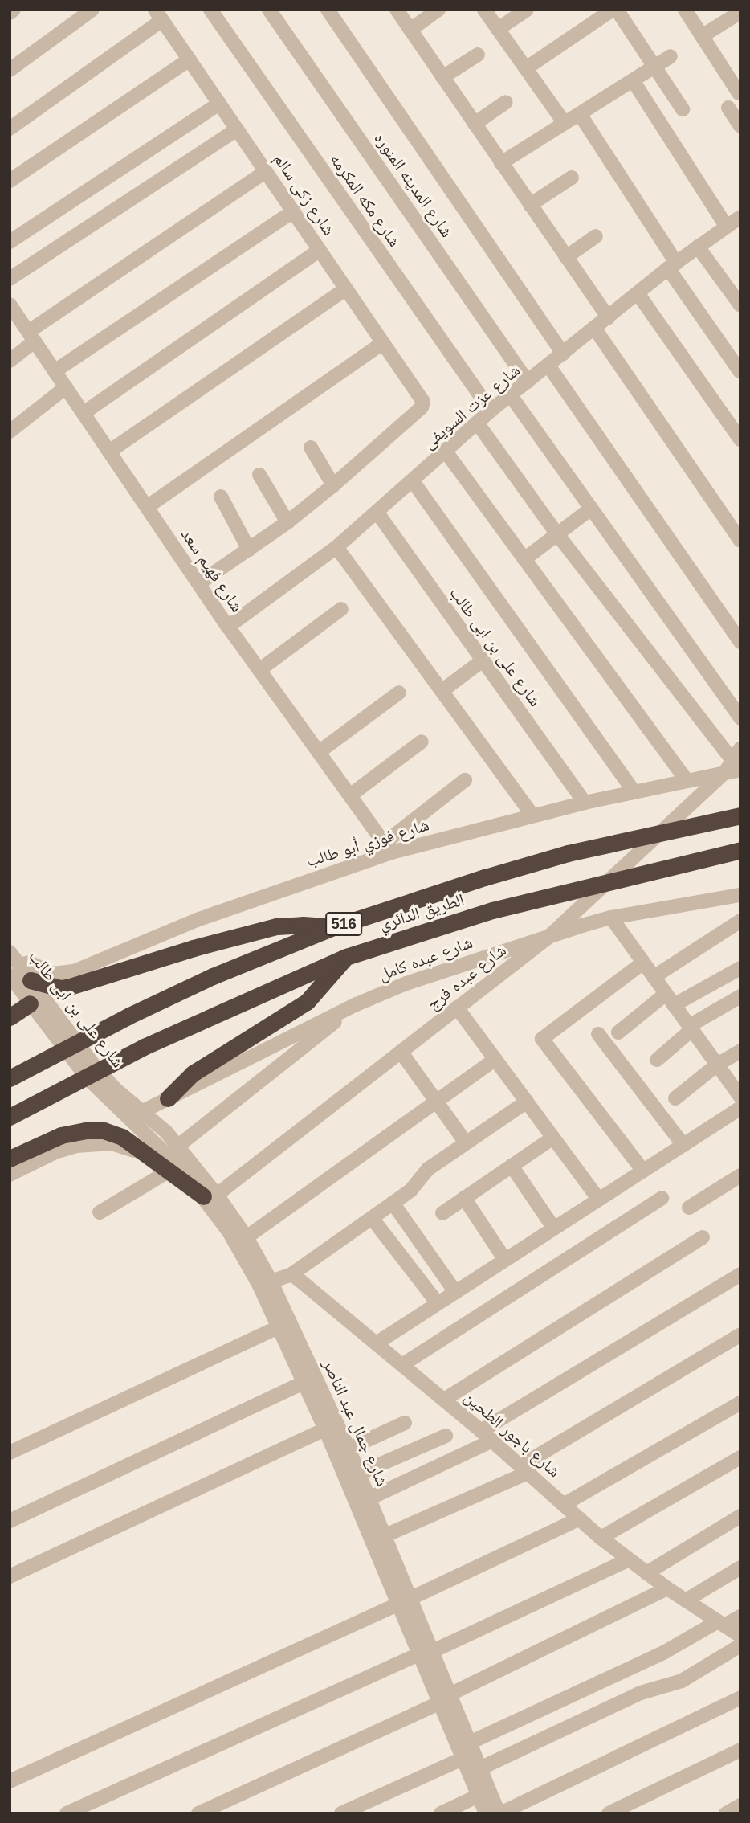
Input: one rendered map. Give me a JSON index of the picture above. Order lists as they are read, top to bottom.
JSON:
{
  "streets": {
    "highway": ["الطريق الدائري", "516"],
    "street": [
      "شارع المدينه المنوره",
      "شارع زكى سالم",
      "شارع مكه المكرمه",
      "شارع عزت السويفى",
      "شارع فهيم سعد",
      "شارع على بن ابى طالب",
      "شارع فوزي أبو طالب",
      "شارع عبده كامل",
      "شارع عبده فرج",
      "شارع جمال عبد الناصر",
      "شارع باجور الطحين"
    ]
  },
  "crossings": [
    ["شارع المدينه المنوره", "شارع عزت السويفى"],
    ["شارع مكه المكرمه", "شارع عزت السويفى"],
    ["شارع عزت السويفى", "شارع فهيم سعد"],
    ["شارع عزت السويفى", "شارع على بن ابى طالب"],
    ["شارع فهيم سعد", "شارع فوزي أبو طالب"],
    ["شارع على بن ابى طالب", "شارع فوزي أبو طالب"],
    ["شارع على بن ابى طالب", "شارع جمال عبد الناصر"],
    ["شارع فوزي أبو طالب", "شارع عبده فرج"],
    ["شارع عبده كامل", "شارع عبده فرج"],
    ["شارع عبده كامل", "شارع جمال عبد الناصر"],
    ["شارع عبده فرج", "شارع جمال عبد الناصر"]
  ]
}
